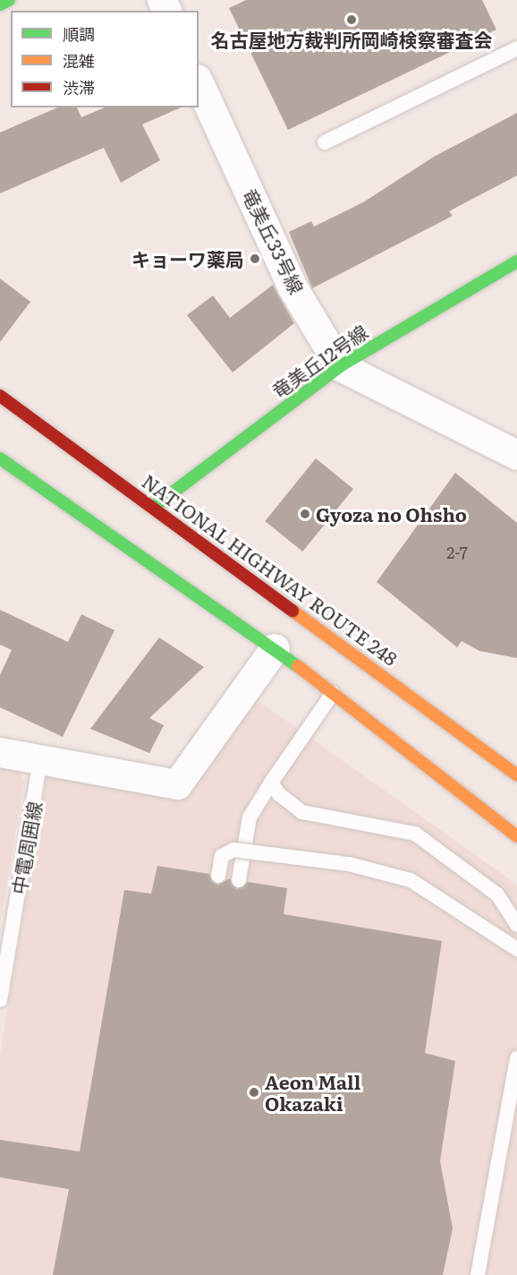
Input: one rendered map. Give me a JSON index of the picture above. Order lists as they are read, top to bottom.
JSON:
{
  "streets": {
    "main road": ["竜美丘12号線", "NATIONAL HIGHWAY ROUTE 248"],
    "street": ["竜美丘33号線"],
    "lane": ["中電周囲線"]
  },
  "crossings": [
    ["竜美丘33号線", "竜美丘12号線"],
    ["竜美丘12号線", "NATIONAL HIGHWAY ROUTE 248"]
  ],
  "places": [
    "名古屋地方裁判所岡崎検察審査会",
    "キョーワ薬局",
    "Gyoza no Ohsho",
    "Aeon Mall Okazaki"
  ],
  "house_numbers": ["2-7"],
  "legend": ["順調", "混雑", "渋滞"]
}
